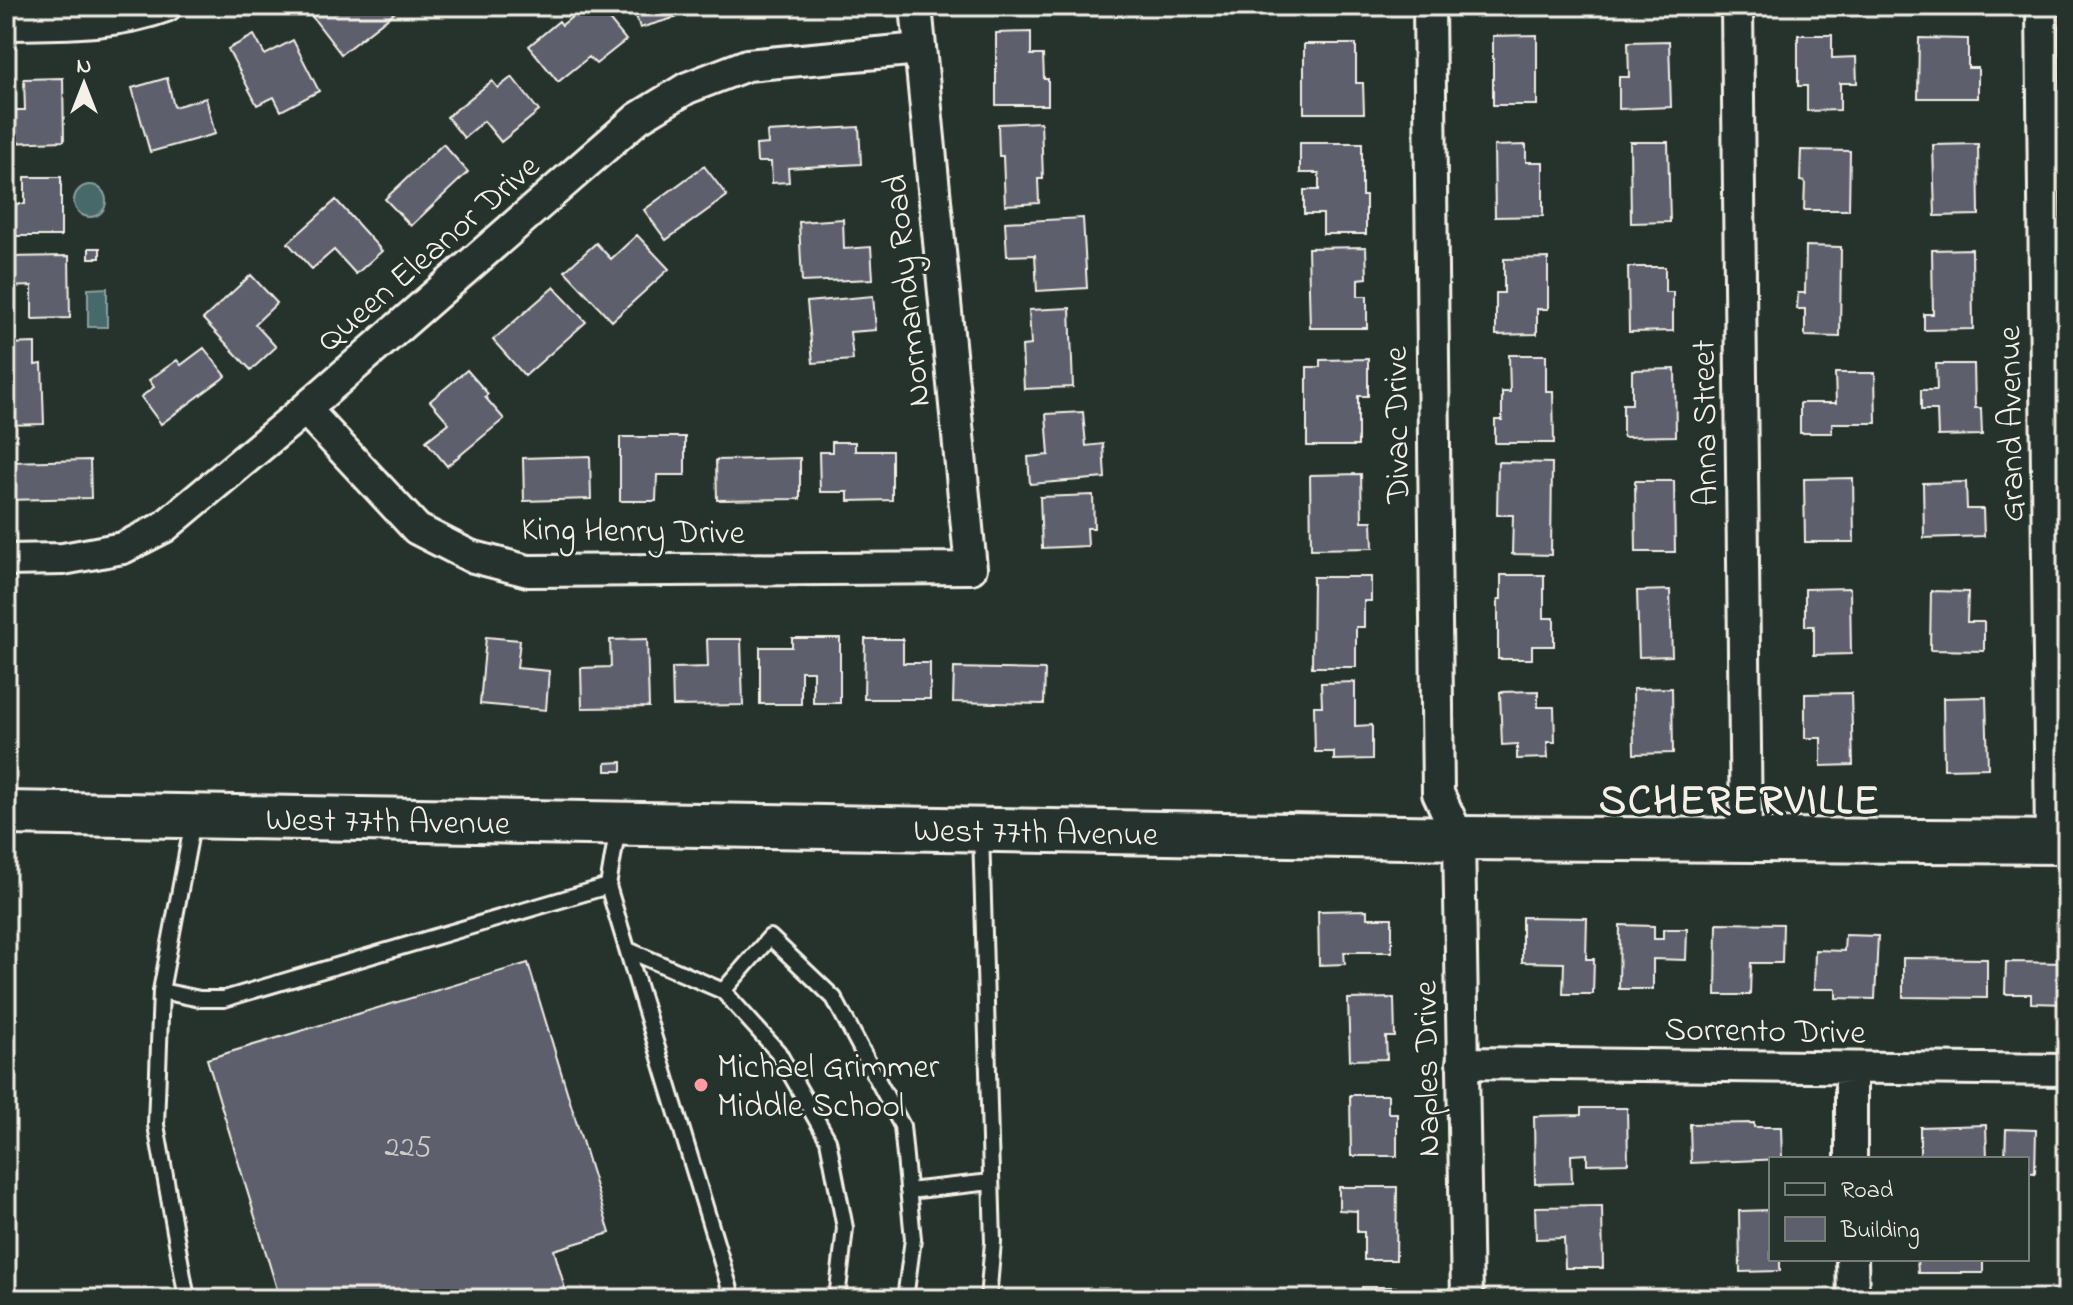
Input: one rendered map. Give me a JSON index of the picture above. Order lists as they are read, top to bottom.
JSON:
{
  "streets": {
    "street": [
      "Queen Eleanor Drive",
      "Normandy Road",
      "Anna Street",
      "Grand Avenue",
      "Divac Drive",
      "King Henry Drive",
      "West 77th Avenue",
      "Sorrento Drive",
      "Naples Drive"
    ]
  },
  "crossings": [
    ["Queen Eleanor Drive", "Normandy Road"],
    ["Queen Eleanor Drive", "King Henry Drive"],
    ["Normandy Road", "King Henry Drive"],
    ["Anna Street", "West 77th Avenue"],
    ["Grand Avenue", "West 77th Avenue"],
    ["Divac Drive", "West 77th Avenue"],
    ["Divac Drive", "Naples Drive"],
    ["West 77th Avenue", "Naples Drive"],
    ["Sorrento Drive", "Naples Drive"]
  ],
  "districts": ["SCHERERVILLE"],
  "places": ["Michael Grimmer Middle School"],
  "house_numbers": ["225"],
  "legend": ["Road", "Building"],
  "north": "top"
}
